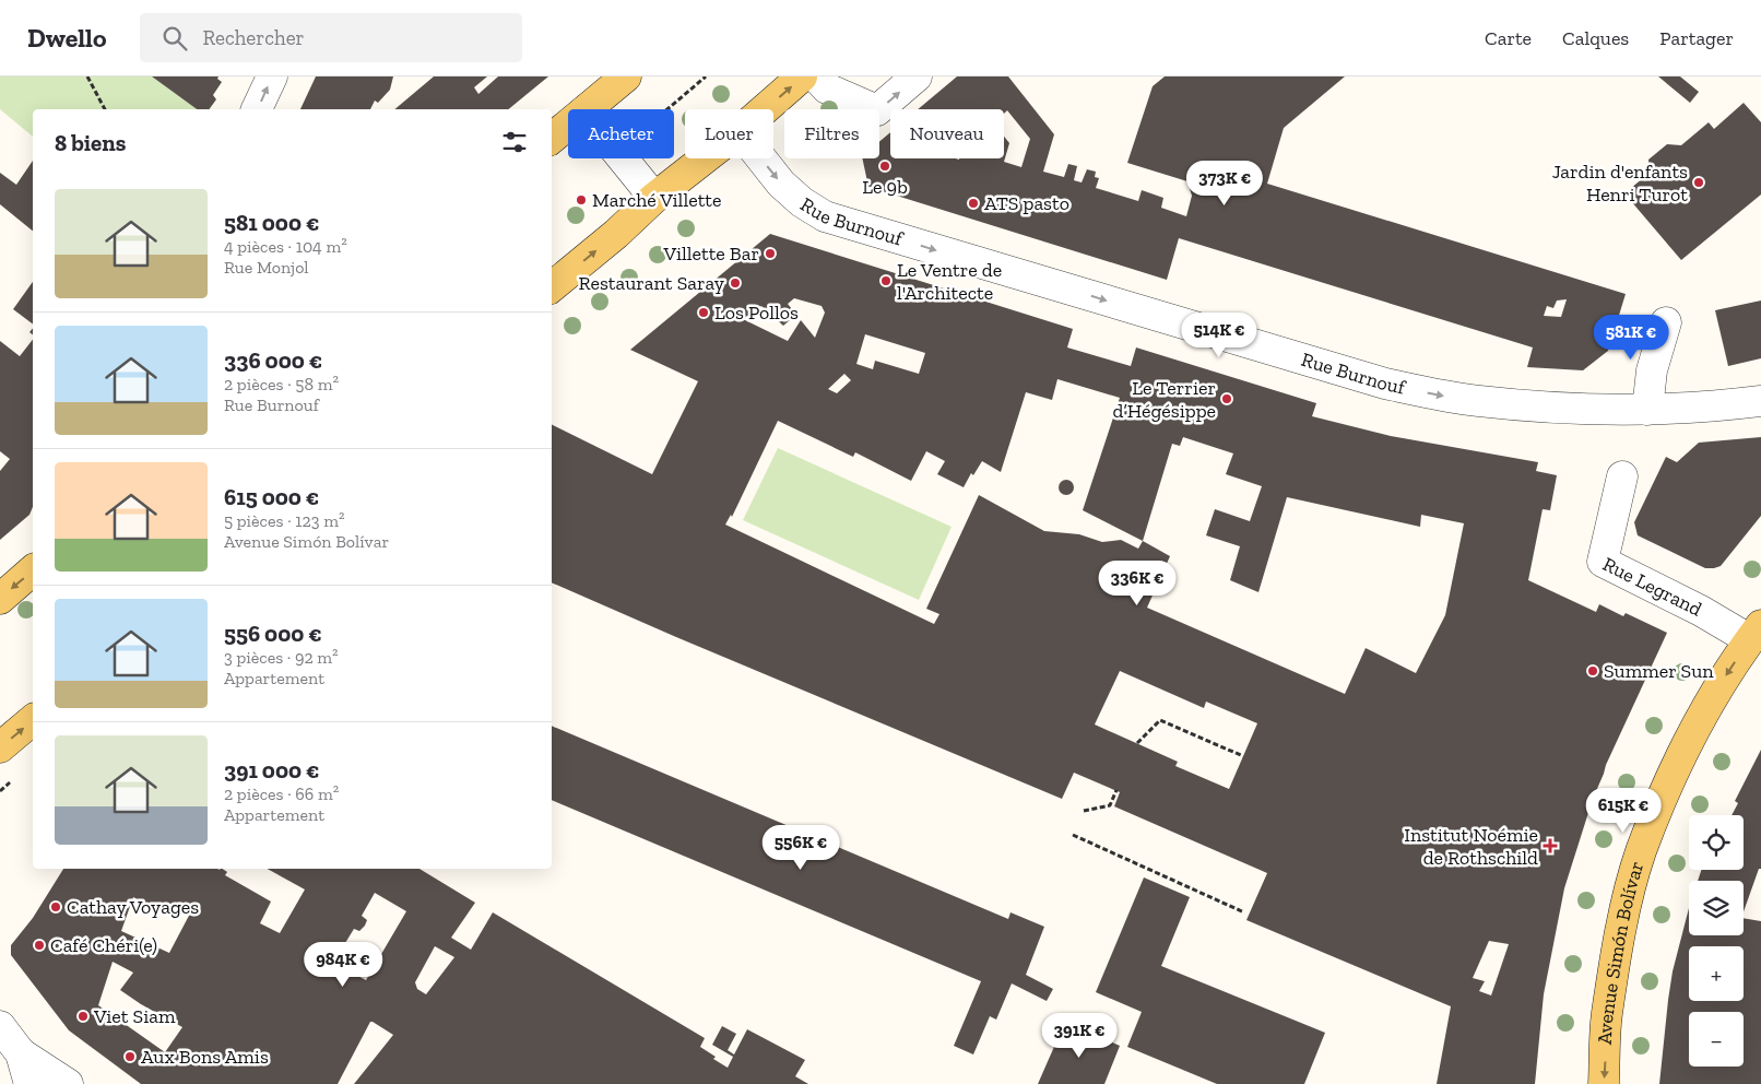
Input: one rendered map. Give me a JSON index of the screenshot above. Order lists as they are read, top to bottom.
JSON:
{
  "streets": {
    "main road": ["Avenue Simón Bolívar"],
    "street": ["Rue Burnouf", "Rue Legrand"]
  },
  "crossings": [
    ["Rue Legrand", "Avenue Simón Bolívar"]
  ],
  "one_way": ["Rue Burnouf", "Avenue Simón Bolívar"],
  "places": {
    "other": [
      "Le 9b",
      "Jardin d'enfants Henri Turot",
      "Marché Villette",
      "ATS pasto",
      "Villette Bar",
      "Le Ventre de l'Architecte",
      "Restaurant Saray",
      "Los Pollos",
      "Le Terrier d’Hégésippe",
      "Summer Sun",
      "Cathay Voyages",
      "Café Chéri(e)",
      "Viet Siam",
      "Aux Bons Amis"
    ],
    "health": ["Institut Noémie de Rothschild"]
  },
  "page": {
    "header": "Dwello",
    "search": "Rechercher",
    "nav": ["Carte", "Calques", "Partager"],
    "chip": [
      "Acheter",
      "Louer",
      "Filtres",
      "Nouveau"
    ],
    "heading": "8 biens",
    "price": [
      "373K €",
      "514K €",
      "581K €",
      "336K €",
      "615K €",
      "556K €",
      "984K €",
      "391K €"
    ],
    "list": [
      {
        "name": "581 000 €",
        "note": "4 pièces · 104 m² · Rue Monjol"
      },
      {
        "name": "336 000 €",
        "note": "2 pièces · 58 m² · Rue Burnouf"
      },
      {
        "name": "615 000 €",
        "note": "5 pièces · 123 m² · Avenue Simón Bolívar"
      },
      {
        "name": "556 000 €",
        "note": "3 pièces · 92 m² · Appartement"
      },
      {
        "name": "391 000 €",
        "note": "2 pièces · 66 m² · Appartement"
      }
    ],
    "map_buttons": ["+", "−"]
  }
}
